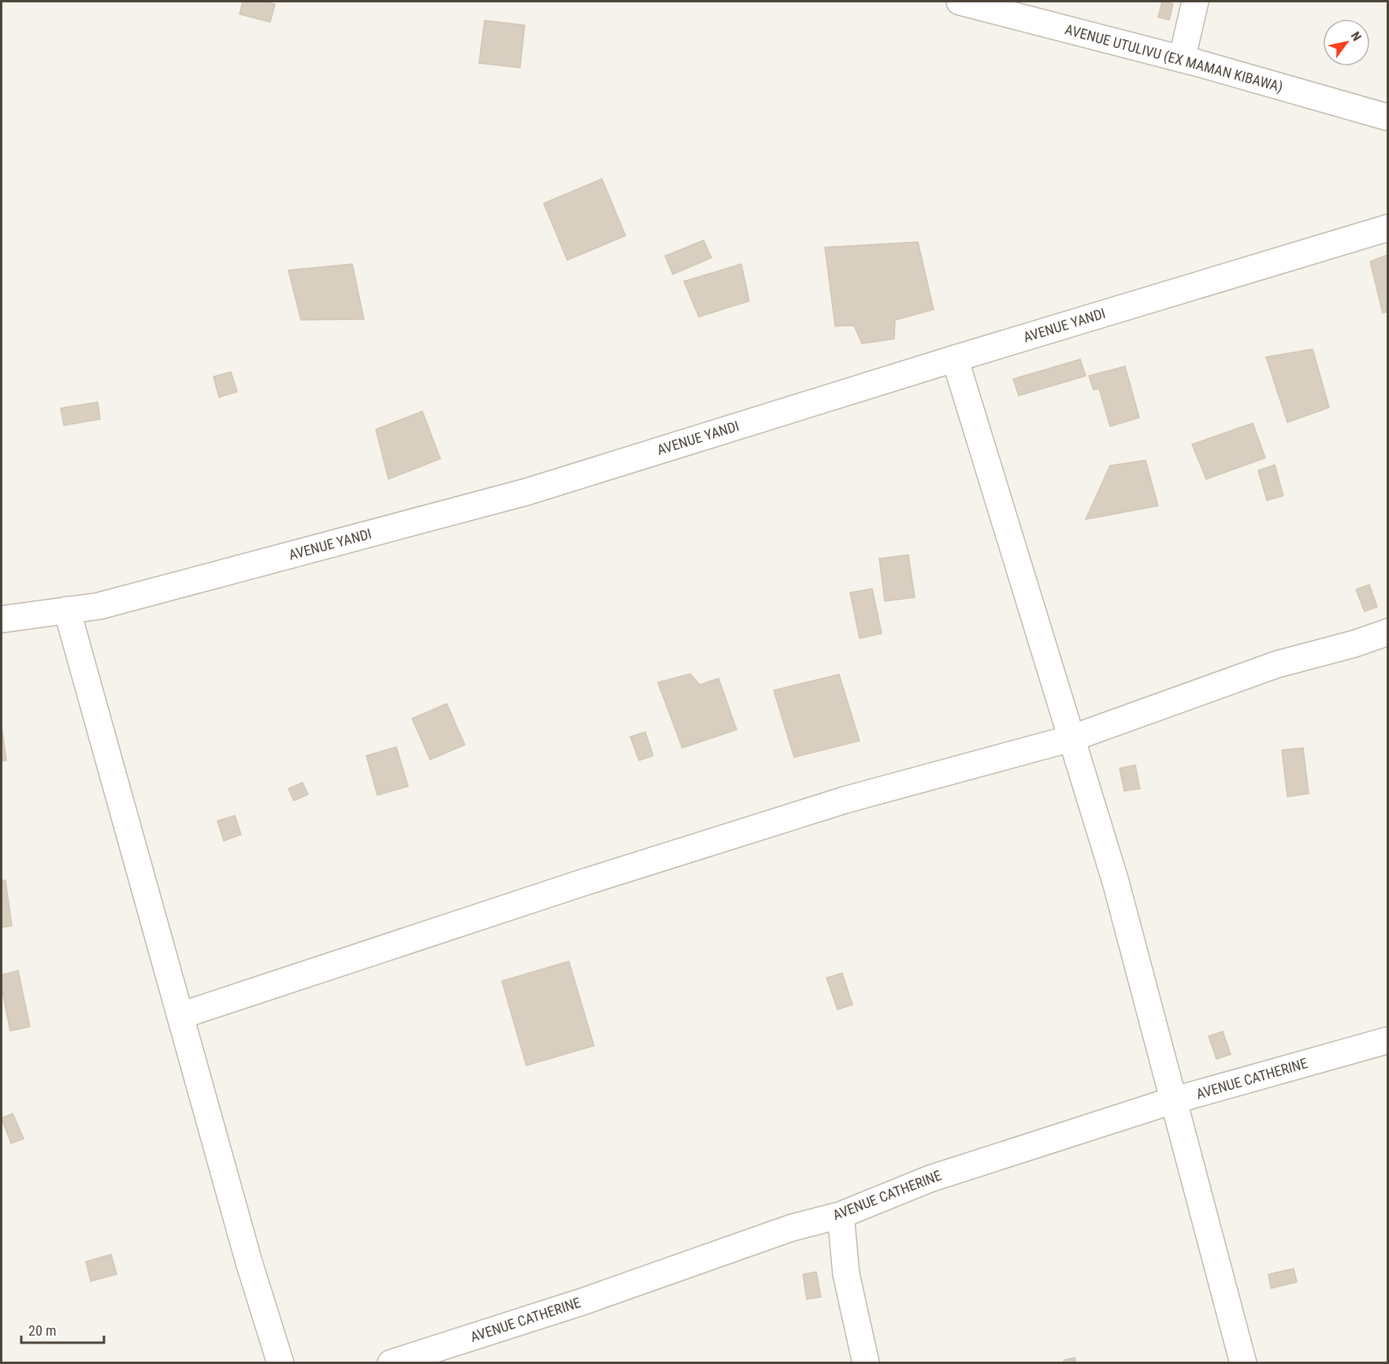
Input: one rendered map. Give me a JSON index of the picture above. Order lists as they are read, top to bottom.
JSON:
{
  "streets": {
    "street": ["AVENUE UTULIVU (EX MAMAN KIBAWA)", "AVENUE YANDI", "AVENUE CATHERINE"]
  },
  "scale_bar": "20 m",
  "north": "top right"
}
